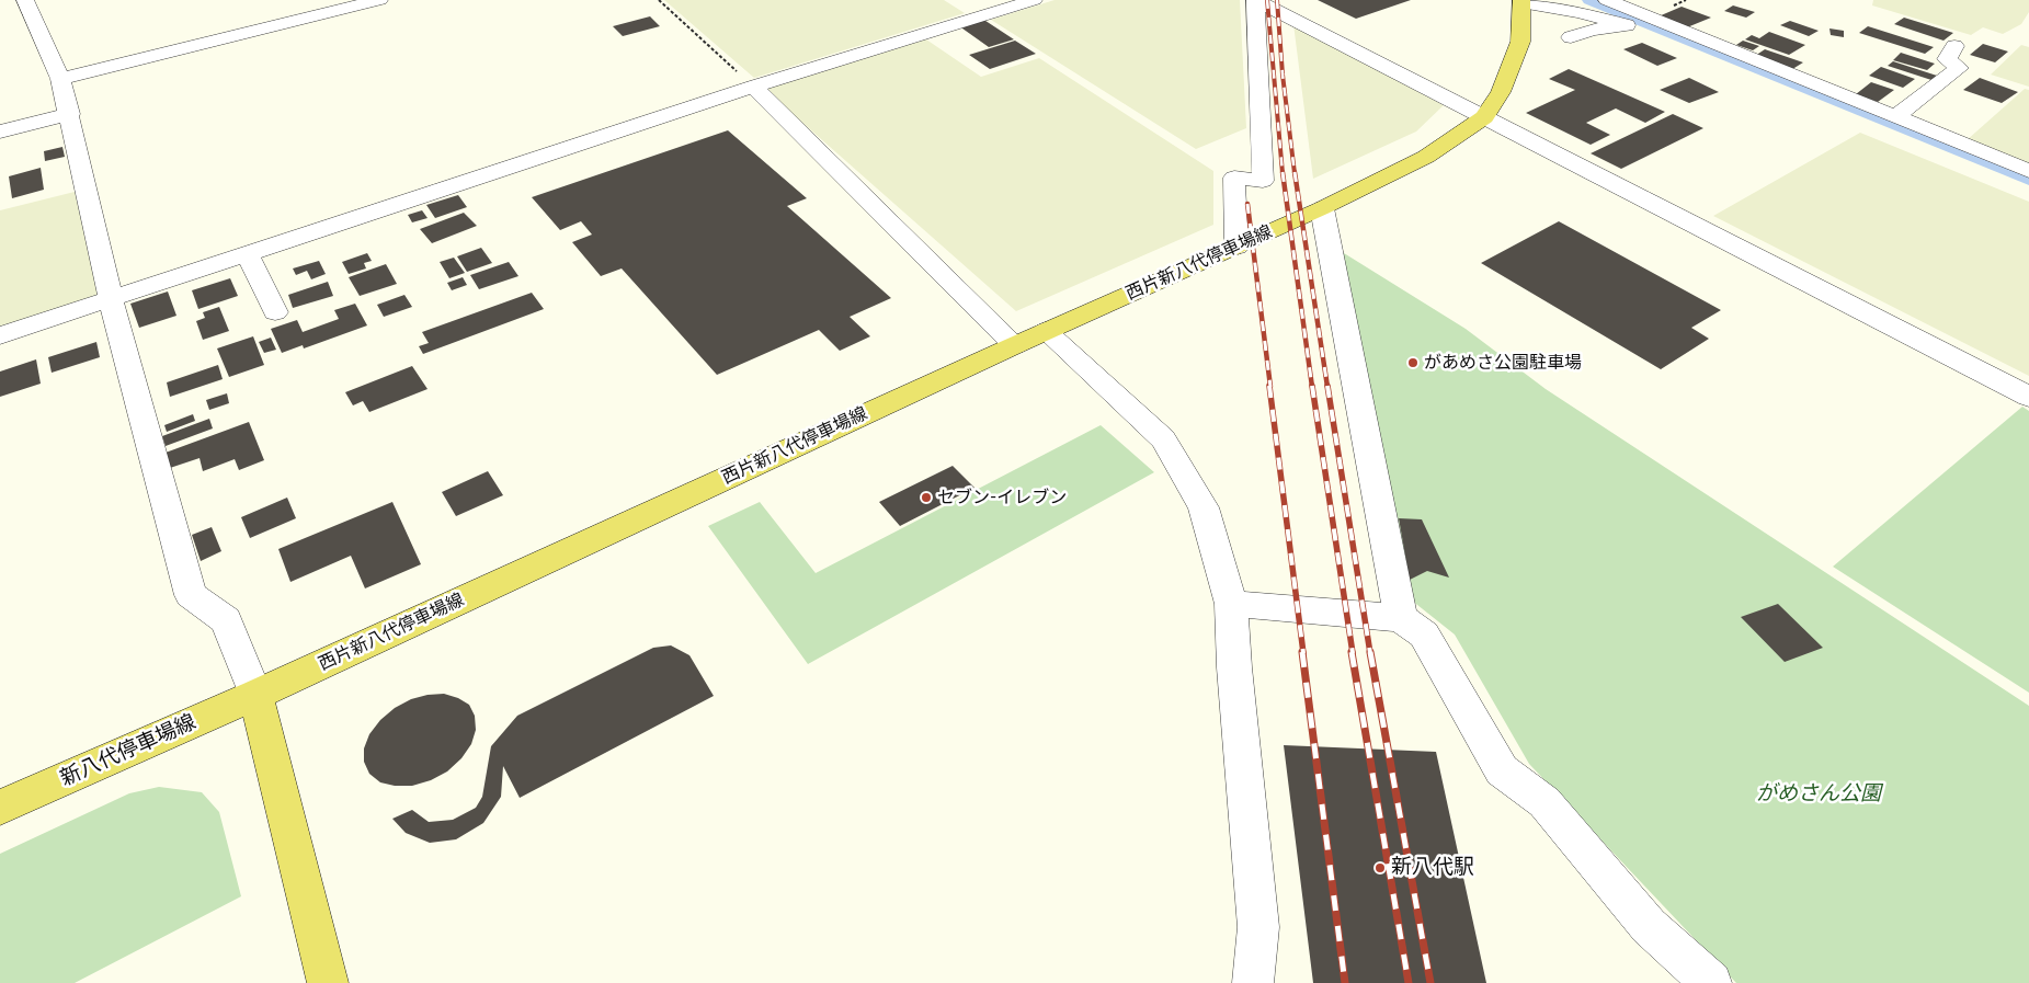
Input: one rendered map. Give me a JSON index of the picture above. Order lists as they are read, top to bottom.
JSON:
{
  "streets": {
    "main road": ["西片新八代停車場線", "新八代停車場線"]
  },
  "crossings": [
    ["西片新八代停車場線", "新八代停車場線"]
  ],
  "parks": ["がめさん公園"],
  "places": ["があめさ公園駐車場", "セブン-イレブン", "新八代駅"]
}
